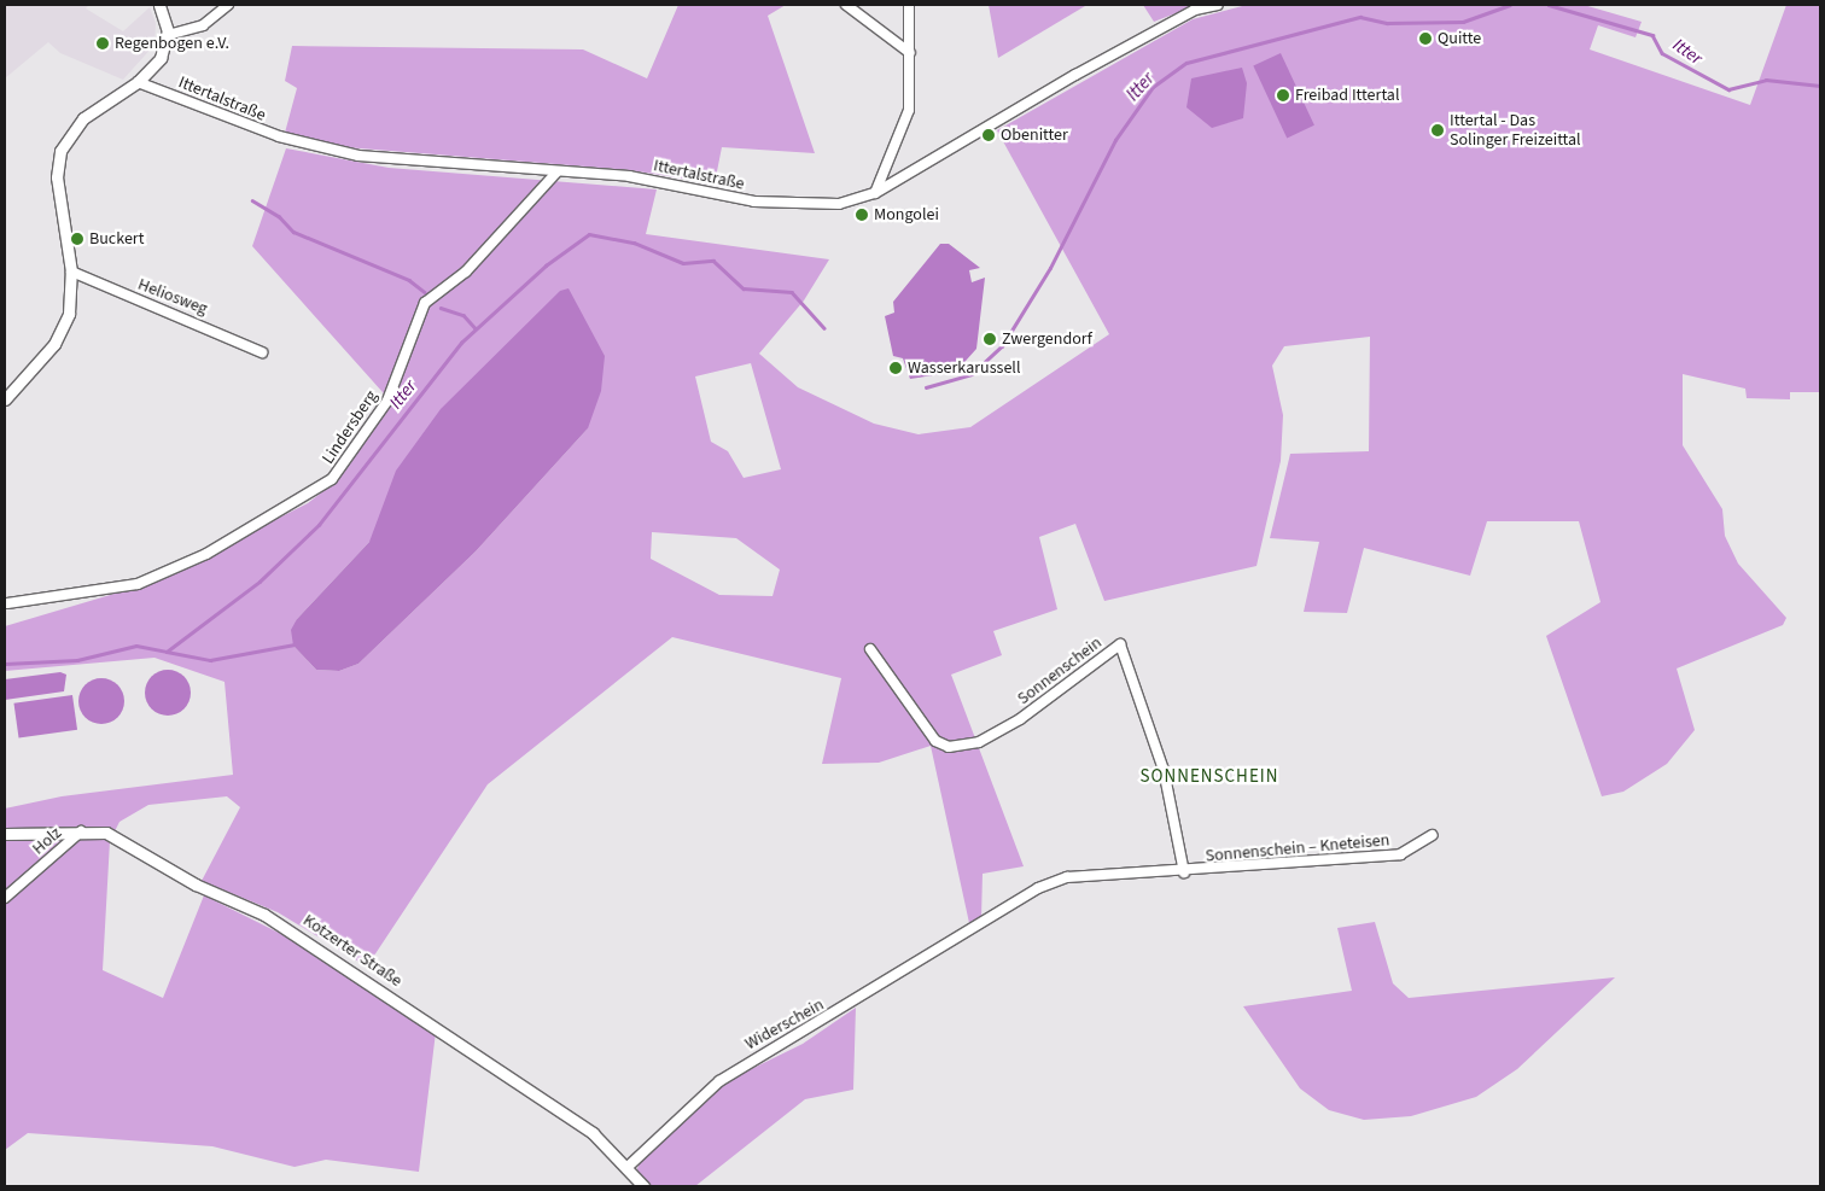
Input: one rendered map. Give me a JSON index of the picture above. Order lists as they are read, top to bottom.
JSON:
{
  "streets": {
    "street": [
      "Ittertalstraße",
      "Heliosweg",
      "Lindersberg",
      "Sonnenschein",
      "Holz",
      "Sonnenschein – Kneteisen",
      "Kotzerter Straße",
      "Widerschein"
    ]
  },
  "crossings": [
    ["Ittertalstraße", "Lindersberg"],
    ["Sonnenschein", "Sonnenschein – Kneteisen"],
    ["Holz", "Kotzerter Straße"],
    ["Sonnenschein – Kneteisen", "Widerschein"],
    ["Kotzerter Straße", "Widerschein"]
  ],
  "districts": ["SONNENSCHEIN"],
  "water": ["Itter"],
  "places": [
    "Quitte",
    "Regenbogen e.V.",
    "Freibad Ittertal",
    "Ittertal - Das Solinger Freizeittal",
    "Obenitter",
    "Mongolei",
    "Buckert",
    "Zwergendorf",
    "Wasserkarussell"
  ]
}
